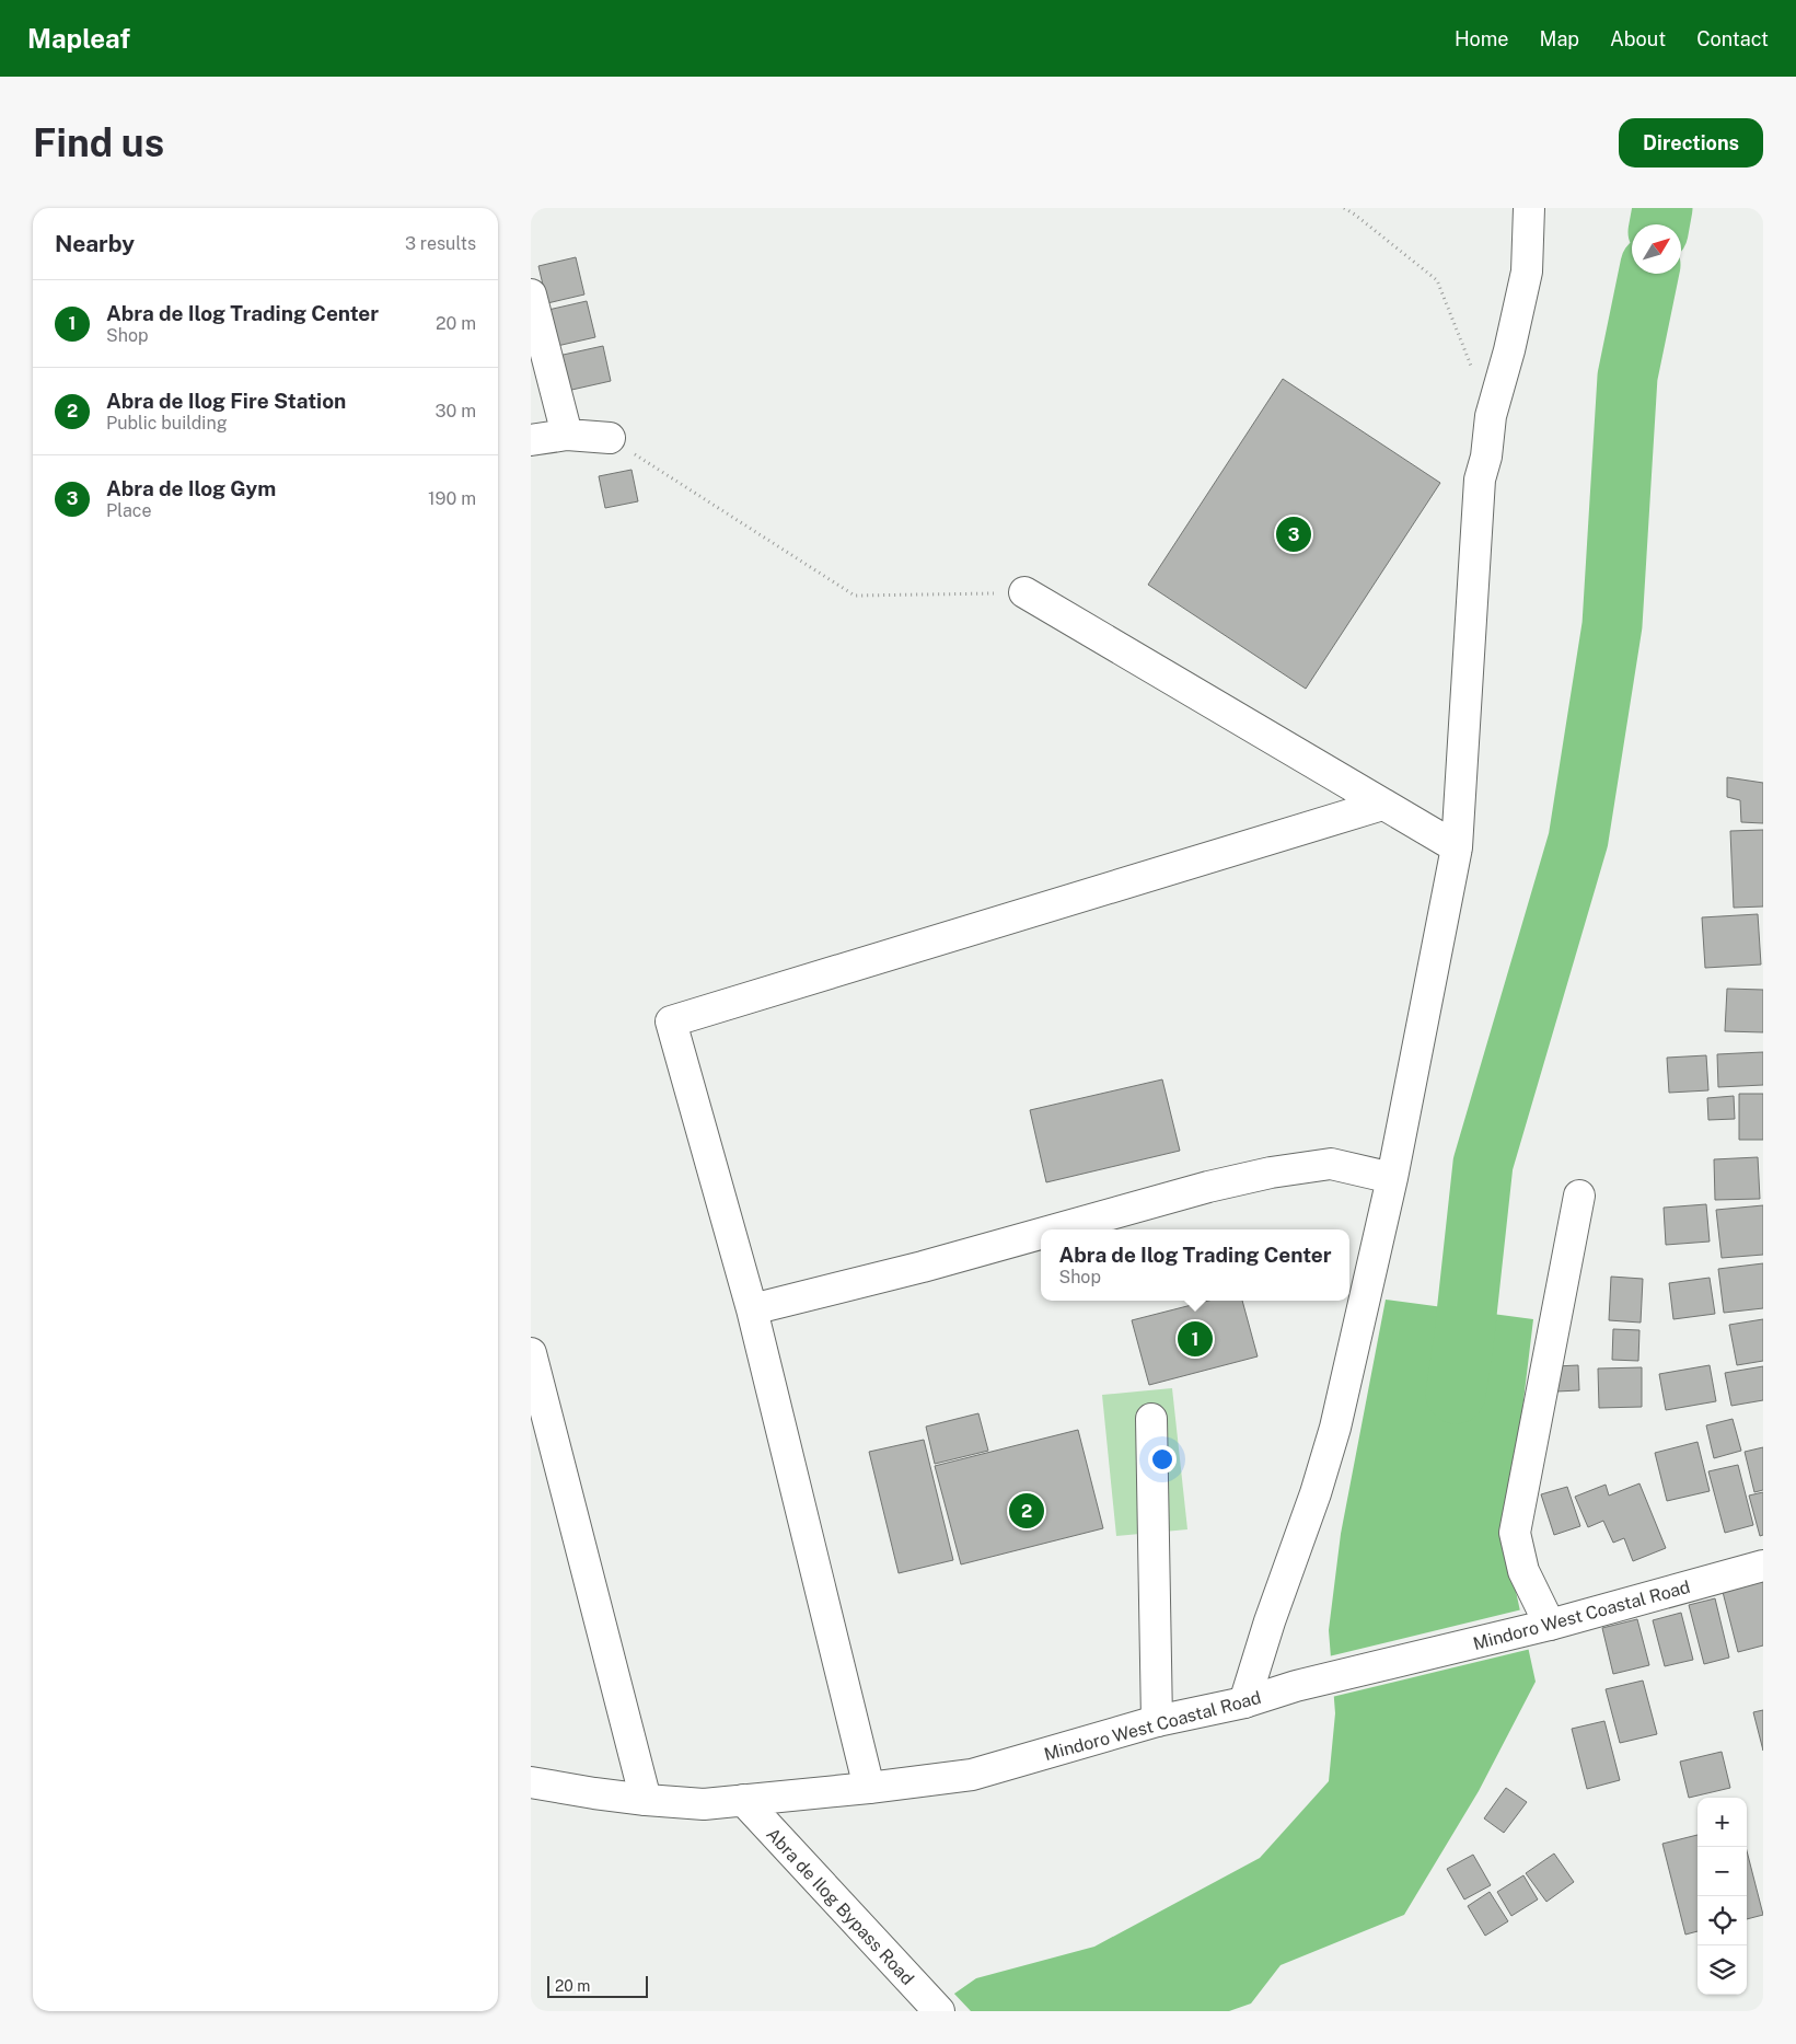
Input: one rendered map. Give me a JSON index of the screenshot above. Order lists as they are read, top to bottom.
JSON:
{
  "streets": {
    "street": ["Mindoro West Coastal Road", "Abra de Ilog Bypass Road"]
  },
  "crossings": [
    ["Mindoro West Coastal Road", "Abra de Ilog Bypass Road"]
  ],
  "scale_bar": "20 m",
  "north": "top right",
  "page": {
    "header": "Mapleaf",
    "nav": [
      "Home",
      "Map",
      "About",
      "Contact"
    ],
    "buttons": "Directions",
    "title": "Find us",
    "heading": ["Nearby", "3 results"],
    "list": [
      {
        "mark": "1",
        "name": "Abra de Ilog Trading Center",
        "note": "Shop",
        "value": "20 m"
      },
      {
        "mark": "2",
        "name": "Abra de Ilog Fire Station",
        "note": "Public building",
        "value": "30 m"
      },
      {
        "mark": "3",
        "name": "Abra de Ilog Gym",
        "note": "Place",
        "value": "190 m"
      }
    ],
    "pins": ["3", "1", "2"],
    "popup": ["Abra de Ilog Trading Center", "Shop"],
    "map_buttons": ["+", "−"],
    "scale": "20 m"
  }
}
